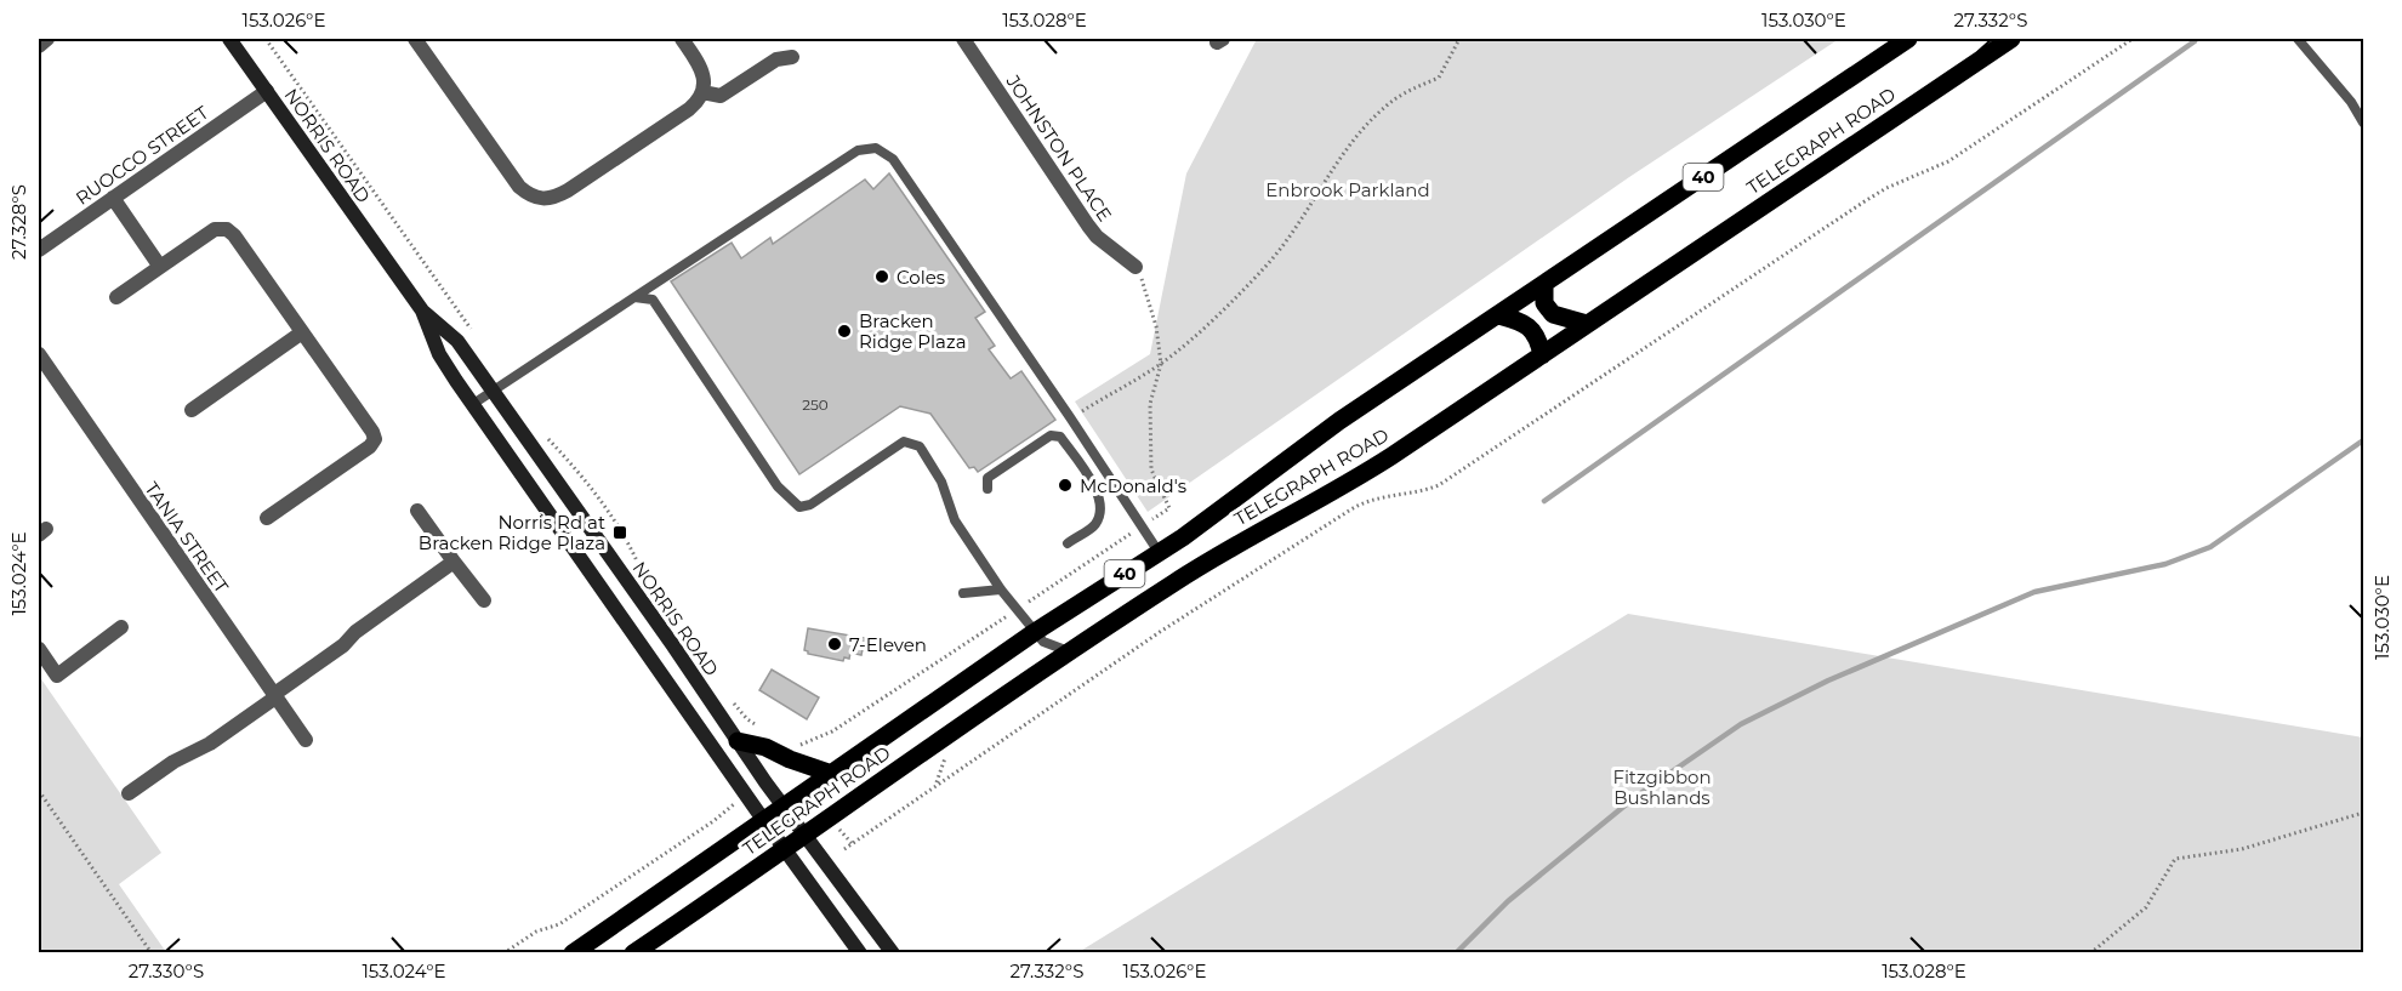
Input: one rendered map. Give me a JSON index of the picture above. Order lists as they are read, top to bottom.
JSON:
{
  "streets": {
    "main road": ["TELEGRAPH ROAD", "NORRIS ROAD", "40"],
    "street": ["JOHNSTON PLACE", "RUOCCO STREET", "TANIA STREET"]
  },
  "crossings": [
    ["TELEGRAPH ROAD", "NORRIS ROAD"],
    ["NORRIS ROAD", "RUOCCO STREET"]
  ],
  "parks": ["Enbrook Parkland", "Fitzgibbon Bushlands"],
  "places": {
    "other": [
      "Coles",
      "Bracken Ridge Plaza",
      "McDonald's",
      "7-Eleven"
    ],
    "transit": ["Norris Rd at Bracken Ridge Plaza"]
  },
  "house_numbers": ["250"],
  "coordinates": [
    "153.026°E",
    "153.028°E",
    "153.030°E",
    "27.332°S",
    "27.328°S",
    "153.024°E",
    "27.330°S"
  ]
}
